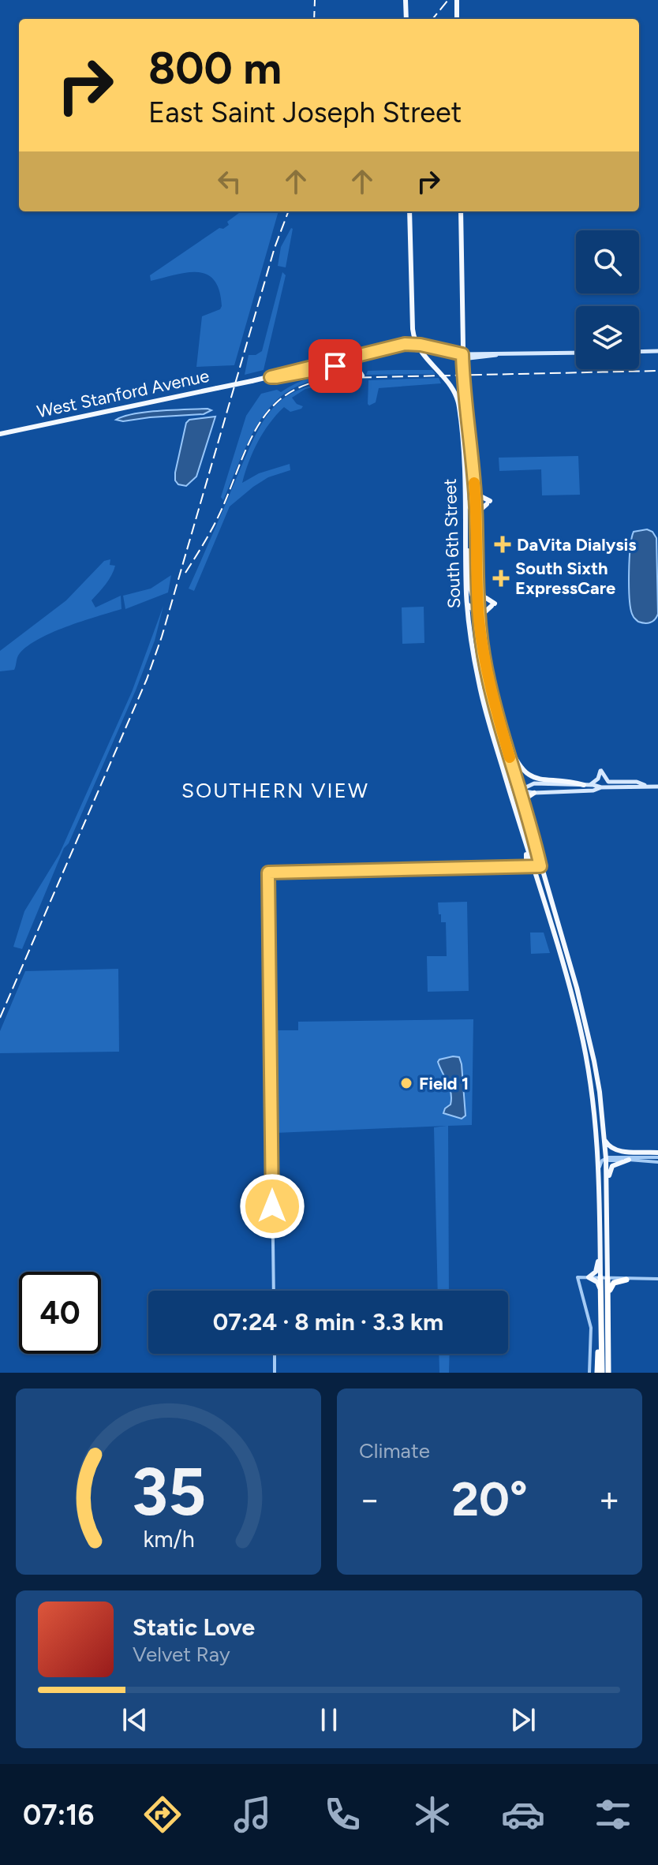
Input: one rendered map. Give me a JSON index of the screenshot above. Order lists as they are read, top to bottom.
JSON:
{
  "streets": {
    "main road": ["West Stanford Avenue", "South 6th Street"]
  },
  "districts": ["SOUTHERN VIEW"],
  "places": {
    "health": ["DaVita Dialysis", "South Sixth ExpressCare"],
    "other": ["Field 1"]
  },
  "page": {
    "turn": ["800 m", "East Saint Joseph Street"],
    "limit": "40",
    "trip": "07:24 · 8 min · 3.3 km",
    "tile": "Climate",
    "heat": ["−", "20°", "+"],
    "song": ["Static Love", "Velvet Ray"],
    "tabs": "07:16",
    "gauge": ["35", "km/h"]
  }
}
